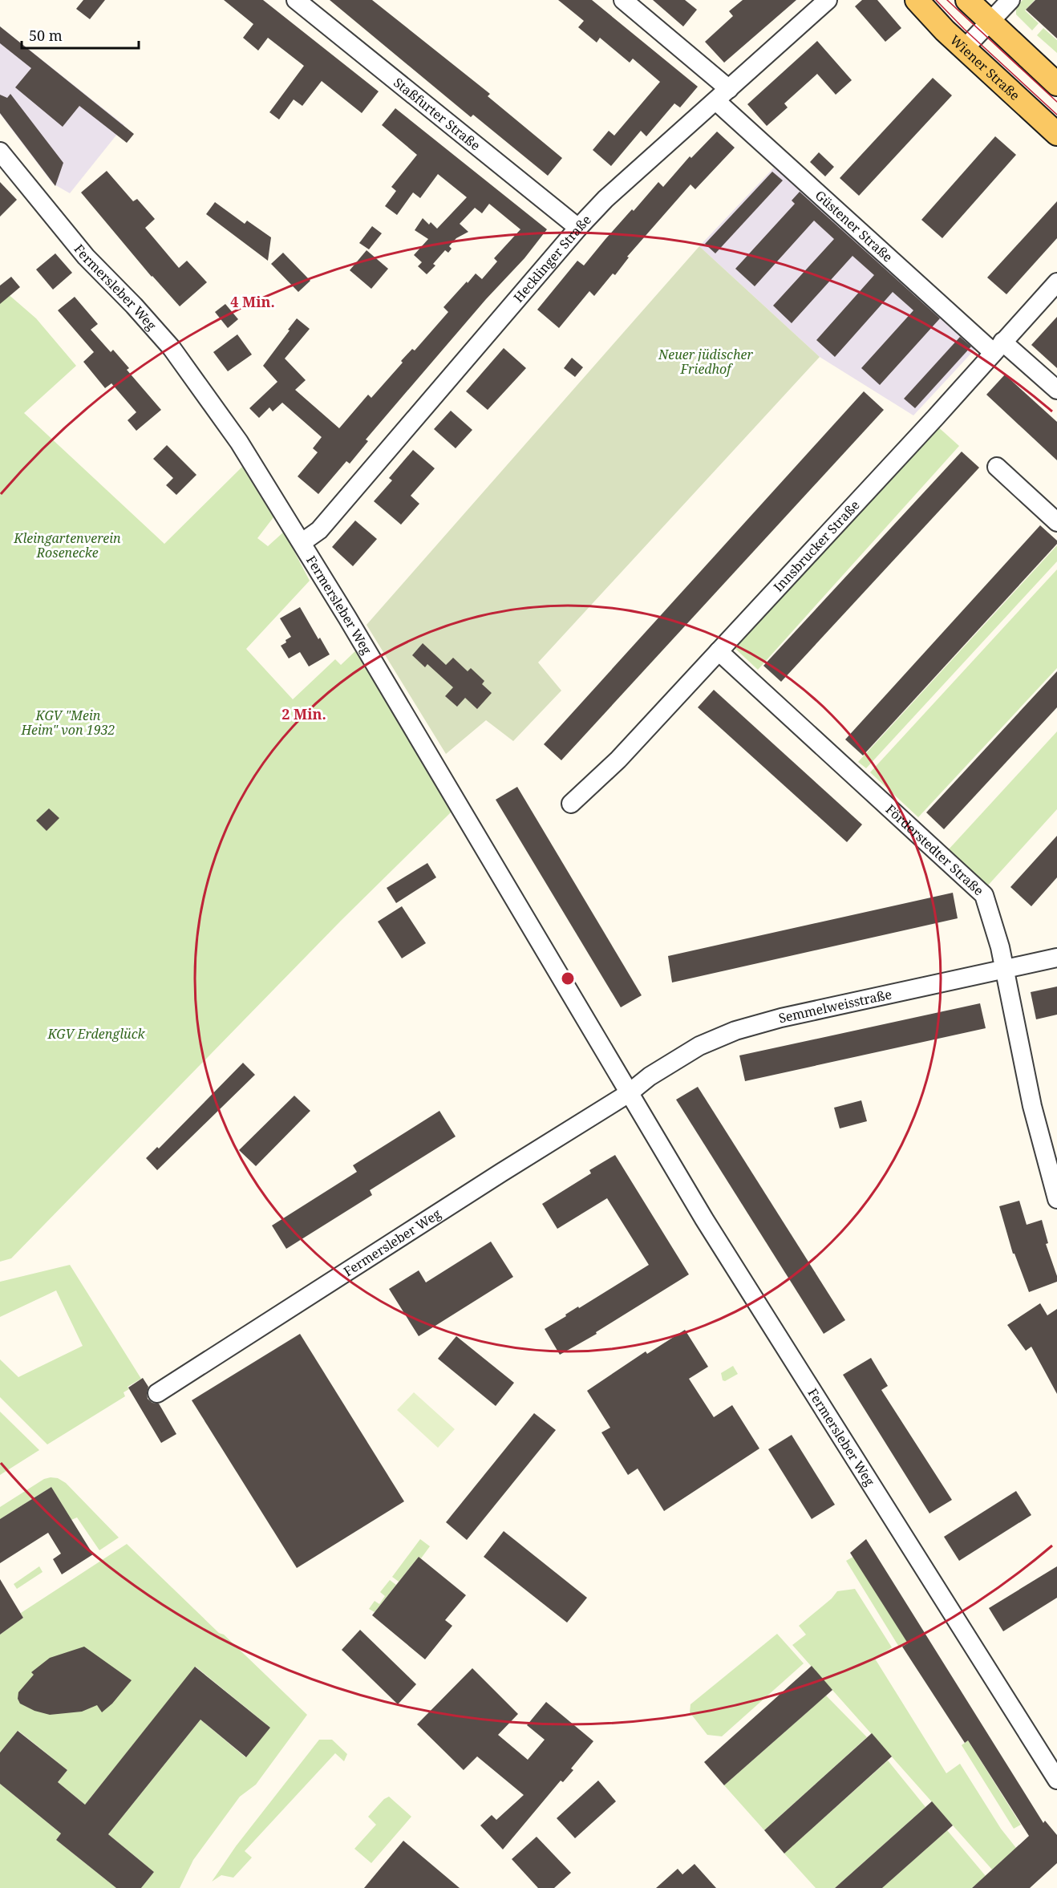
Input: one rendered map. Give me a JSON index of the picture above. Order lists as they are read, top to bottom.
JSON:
{
  "streets": {
    "main road": ["Wiener Straße"],
    "street": [
      "Staßfurter Straße",
      "Güstener Straße",
      "Hecklinger Straße",
      "Fermersleber Weg",
      "Innsbrucker Straße",
      "Förderstedter Straße",
      "Semmelweisstraße"
    ]
  },
  "crossings": [
    ["Staßfurter Straße", "Hecklinger Straße"],
    ["Güstener Straße", "Hecklinger Straße"],
    ["Güstener Straße", "Innsbrucker Straße"],
    ["Hecklinger Straße", "Fermersleber Weg"],
    ["Fermersleber Weg", "Semmelweisstraße"],
    ["Innsbrucker Straße", "Förderstedter Straße"],
    ["Förderstedter Straße", "Semmelweisstraße"]
  ],
  "parks": [
    "Neuer jüdischer Friedhof",
    "Kleingartenverein Rosenecke",
    "KGV \"Mein Heim\" von 1932",
    "KGV Erdenglück"
  ],
  "scale_bar": "50 m",
  "rings": ["4 Min.", "2 Min."]
}
